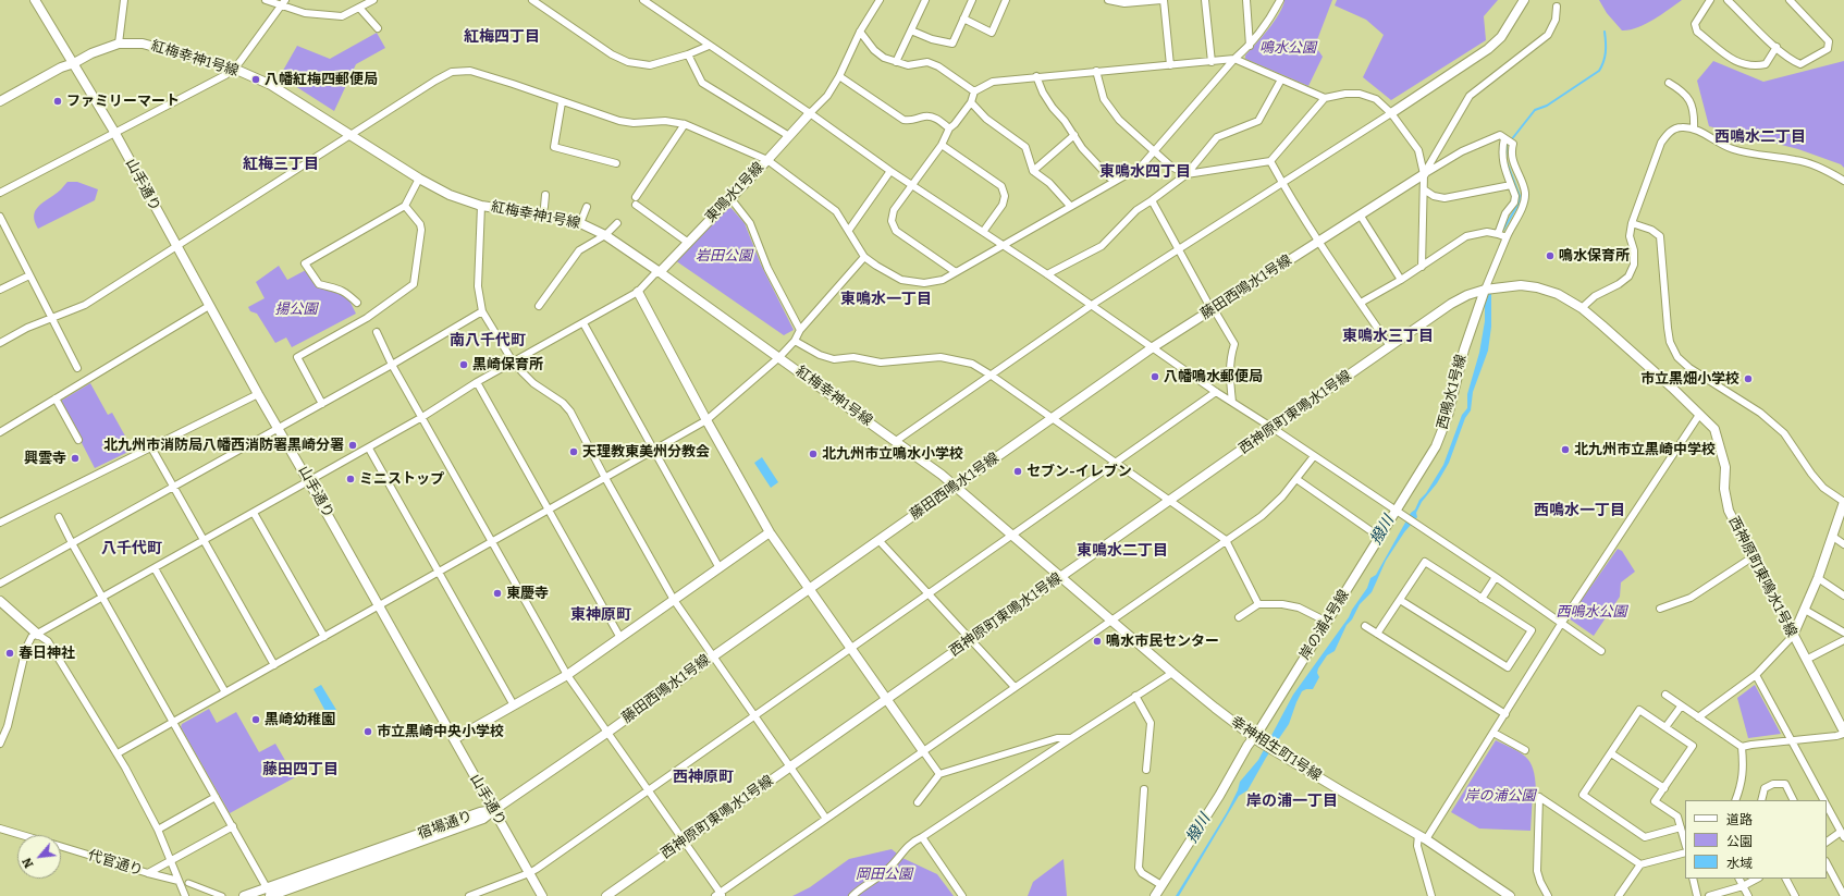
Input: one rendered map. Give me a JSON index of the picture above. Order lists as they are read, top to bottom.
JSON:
{
  "streets": {
    "street": [
      "紅梅幸神1号線",
      "山手通り",
      "東鳴水1号線",
      "藤田西鳴水1号線",
      "西鳴水1号線",
      "西神原町東鳴水1号線",
      "岸の浦4号線",
      "幸神相生町1号線",
      "宿場通り",
      "代官通り"
    ]
  },
  "crossings": [
    ["紅梅幸神1号線", "山手通り"],
    ["紅梅幸神1号線", "東鳴水1号線"],
    ["紅梅幸神1号線", "藤田西鳴水1号線"],
    ["紅梅幸神1号線", "西神原町東鳴水1号線"],
    ["紅梅幸神1号線", "幸神相生町1号線"],
    ["山手通り", "藤田西鳴水1号線"],
    ["山手通り", "宿場通り"],
    ["藤田西鳴水1号線", "宿場通り"],
    ["西鳴水1号線", "西神原町東鳴水1号線"],
    ["西鳴水1号線", "岸の浦4号線"],
    ["西神原町東鳴水1号線", "幸神相生町1号線"],
    ["岸の浦4号線", "幸神相生町1号線"]
  ],
  "districts": [
    "紅梅四丁目",
    "西鳴水二丁目",
    "紅梅三丁目",
    "東鳴水四丁目",
    "東鳴水一丁目",
    "東鳴水三丁目",
    "南八千代町",
    "西鳴水一丁目",
    "八千代町",
    "東鳴水二丁目",
    "東神原町",
    "藤田四丁目",
    "西神原町",
    "岸の浦一丁目"
  ],
  "water": ["撥川"],
  "parks": [
    "鳴水公園",
    "岩田公園",
    "揚公園",
    "西鳴水公園",
    "岸の浦公園",
    "岡田公園"
  ],
  "places": [
    "八幡紅梅四郵便局",
    "ファミリーマート",
    "鳴水保育所",
    "黒崎保育所",
    "八幡鳴水郵便局",
    "市立黒畑小学校",
    "北九州市消防局八幡西消防署黒崎分署",
    "北九州市立黒崎中学校",
    "天理教東美州分教会",
    "北九州市立鳴水小学校",
    "興雲寺",
    "セブン-イレブン",
    "ミニストップ",
    "東慶寺",
    "鳴水市民センター",
    "春日神社",
    "黒崎幼稚園",
    "市立黒崎中央小学校"
  ],
  "legend": ["道路", "公園", "水域"],
  "north": "bottom left"
}
